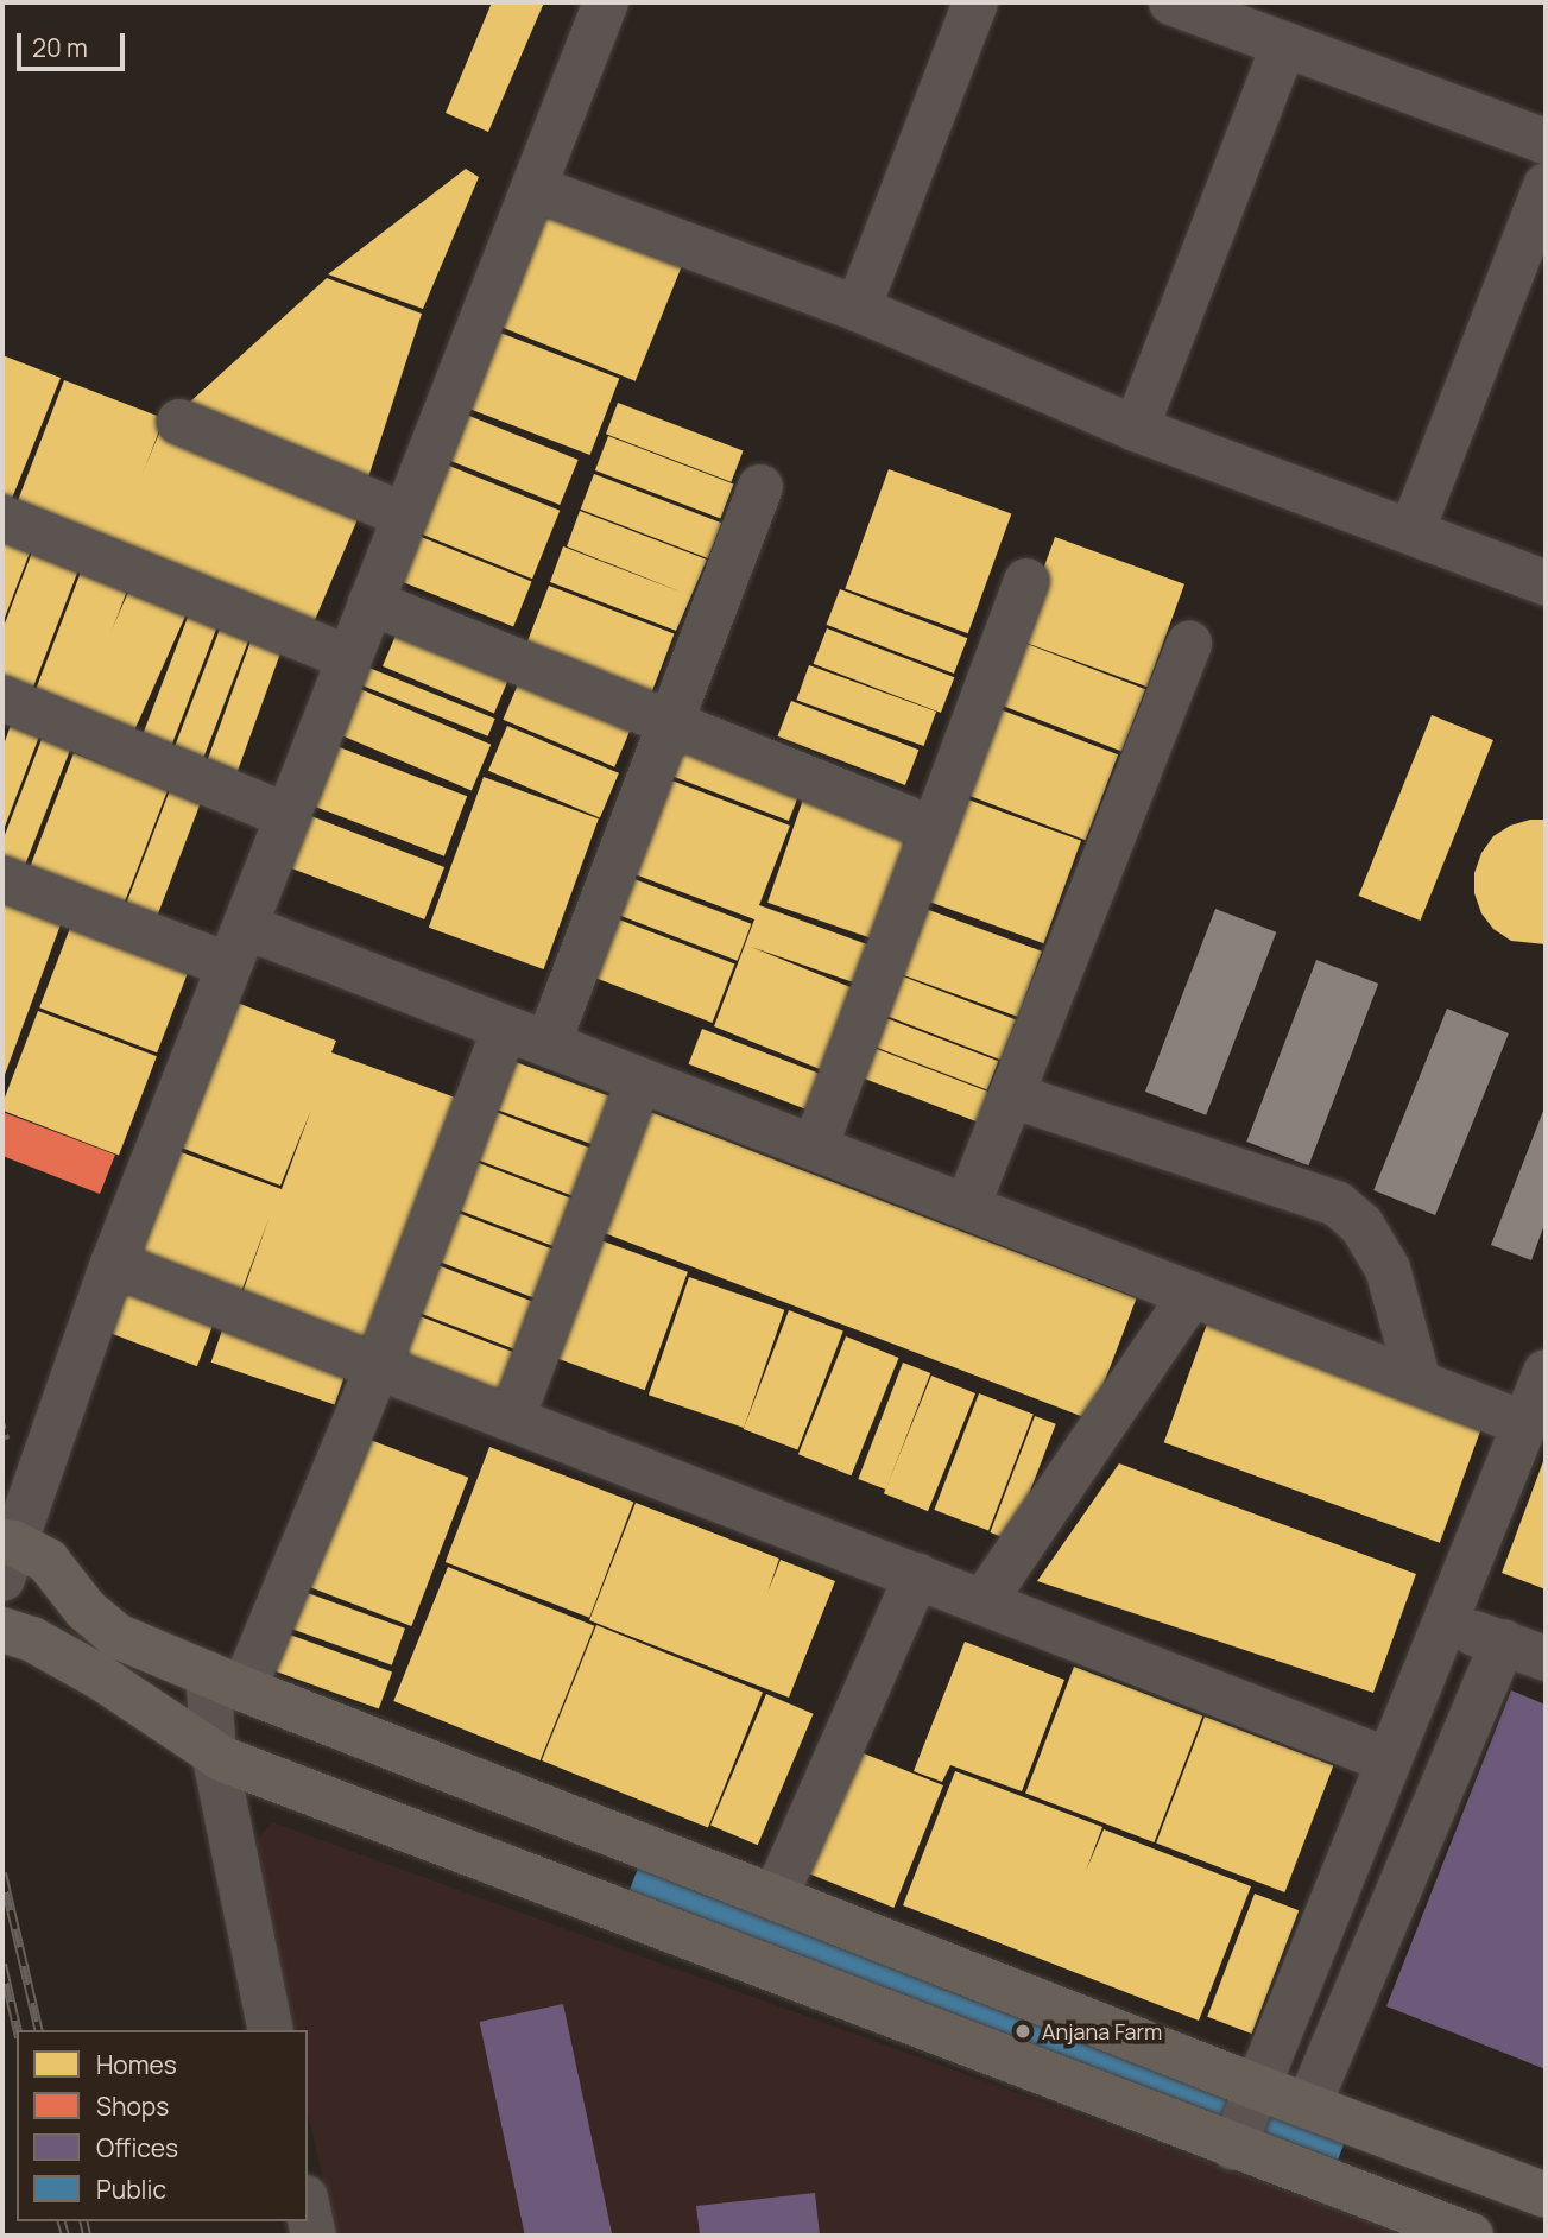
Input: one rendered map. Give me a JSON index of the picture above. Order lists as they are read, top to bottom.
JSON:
{
  "places": ["Anjana Farm"],
  "legend": [
    "Homes",
    "Shops",
    "Offices",
    "Public"
  ],
  "scale_bar": "20 m"
}
